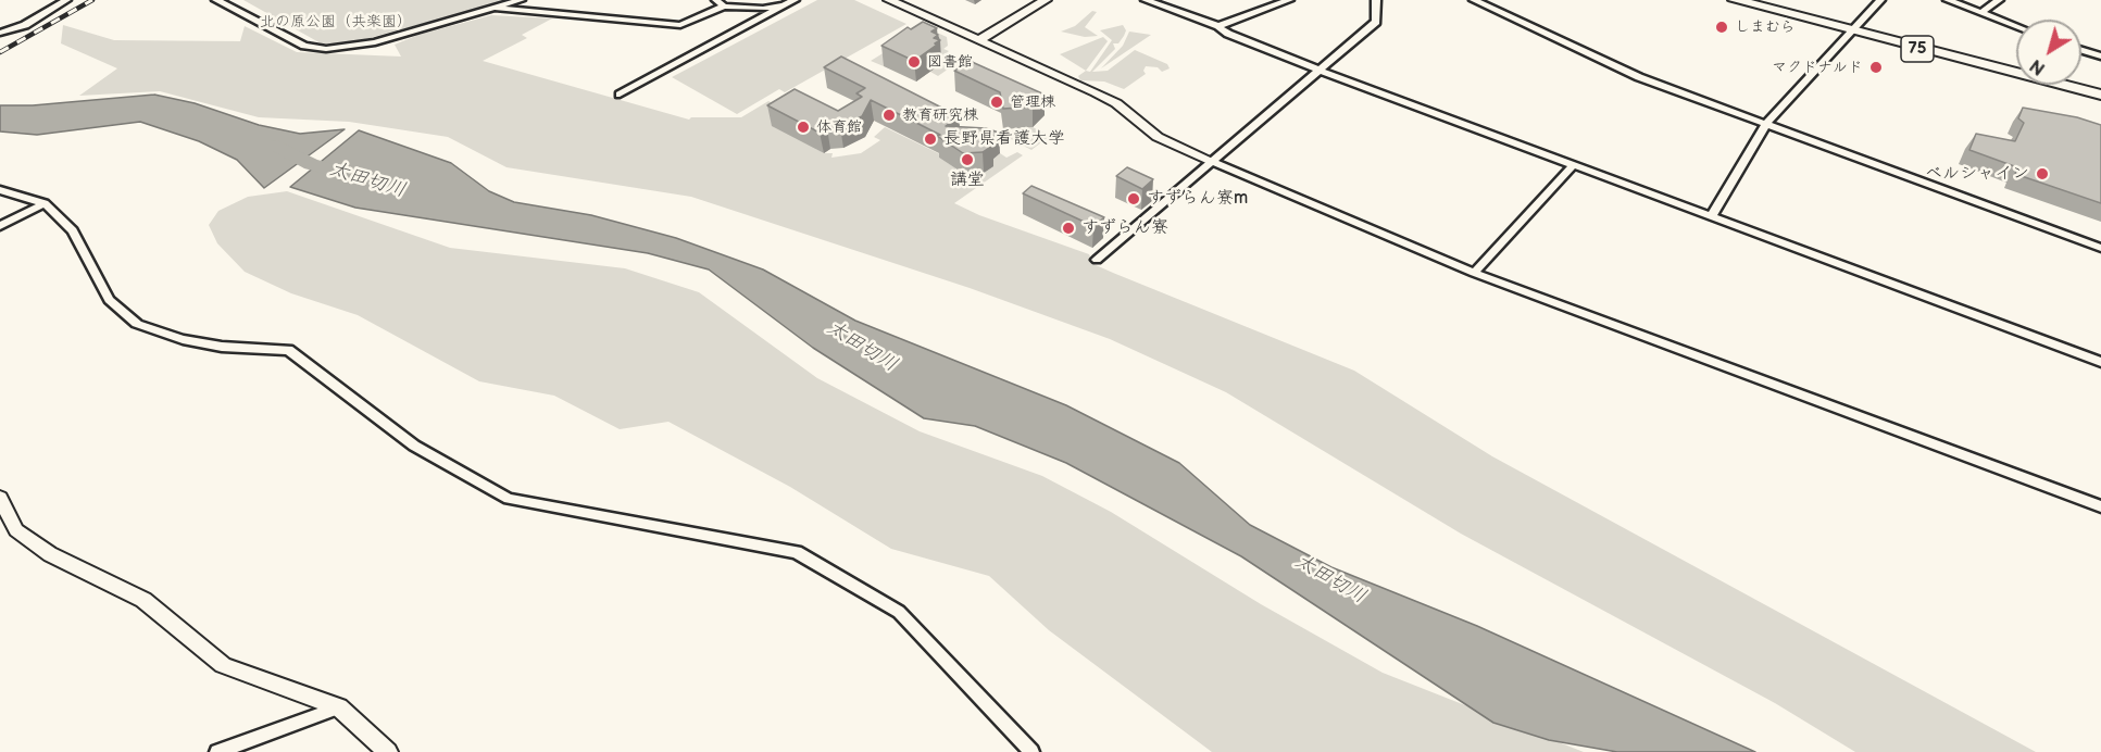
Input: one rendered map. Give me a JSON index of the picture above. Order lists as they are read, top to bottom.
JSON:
{
  "streets": {
    "main road": ["75"]
  },
  "water": ["太田切川"],
  "parks": ["北の原公園（共楽園）"],
  "places": [
    "しまむら",
    "図書館",
    "マクドナルド",
    "管理棟",
    "教育研究棟",
    "体育館",
    "長野県看護大学",
    "講堂",
    "ベルシャイン",
    "すずらん寮m",
    "すずらん寮"
  ],
  "north": "bottom left"
}
